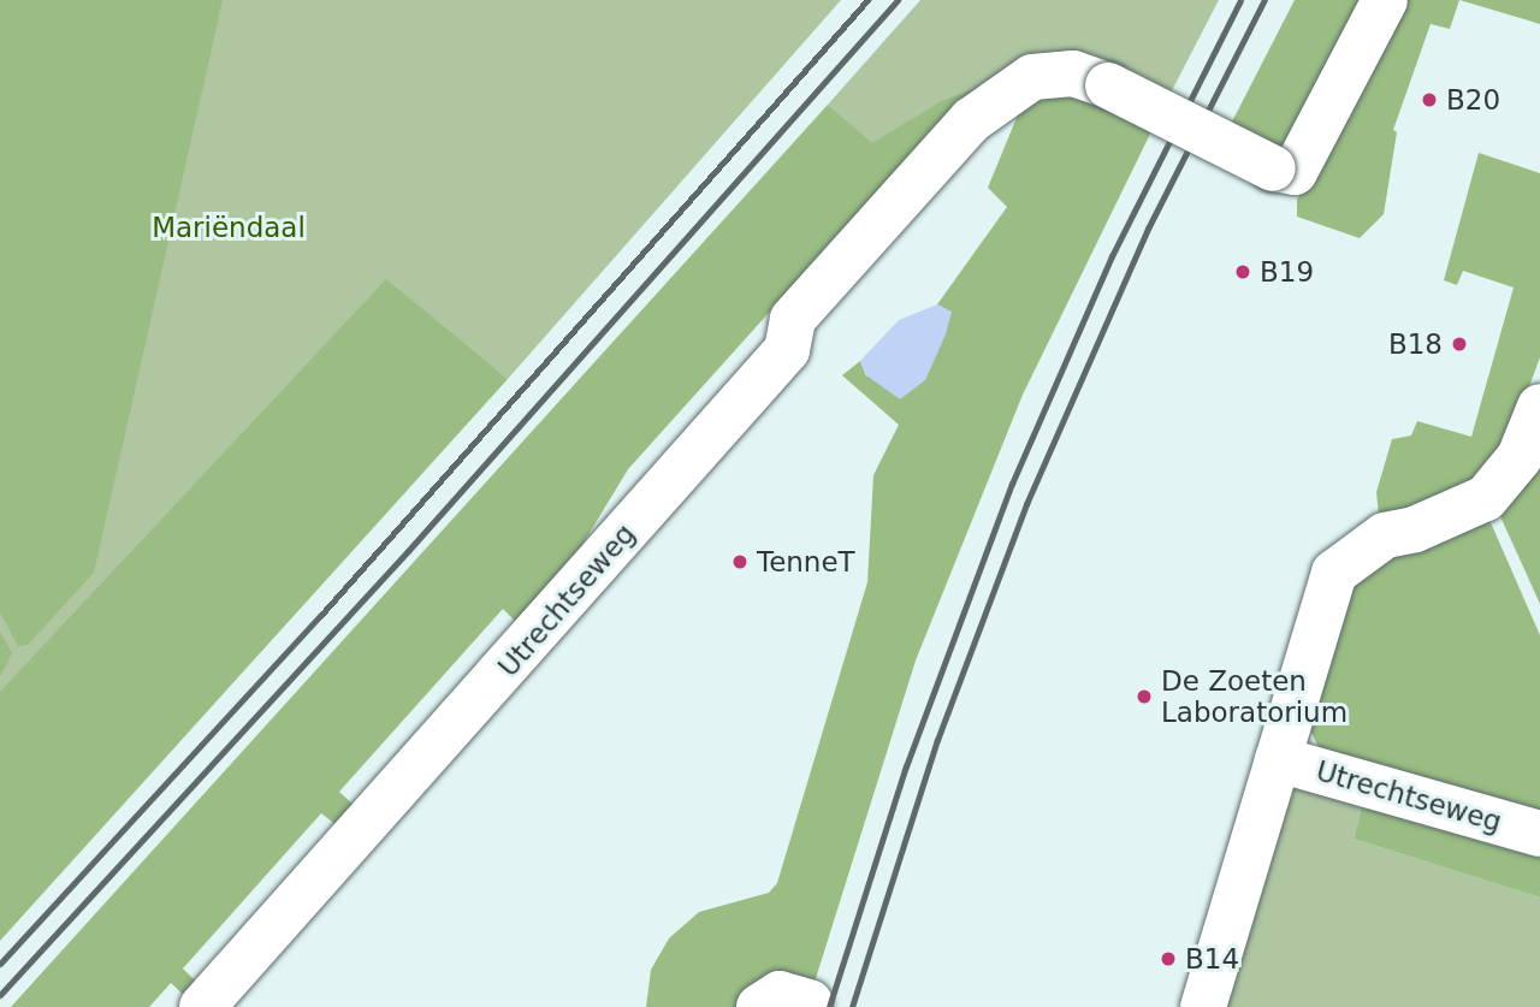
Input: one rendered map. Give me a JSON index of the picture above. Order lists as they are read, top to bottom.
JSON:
{
  "streets": {
    "street": ["Utrechtseweg"]
  },
  "parks": ["Mariëndaal"],
  "places": [
    "B20",
    "B19",
    "B18",
    "TenneT",
    "De Zoeten Laboratorium",
    "B14"
  ]
}
